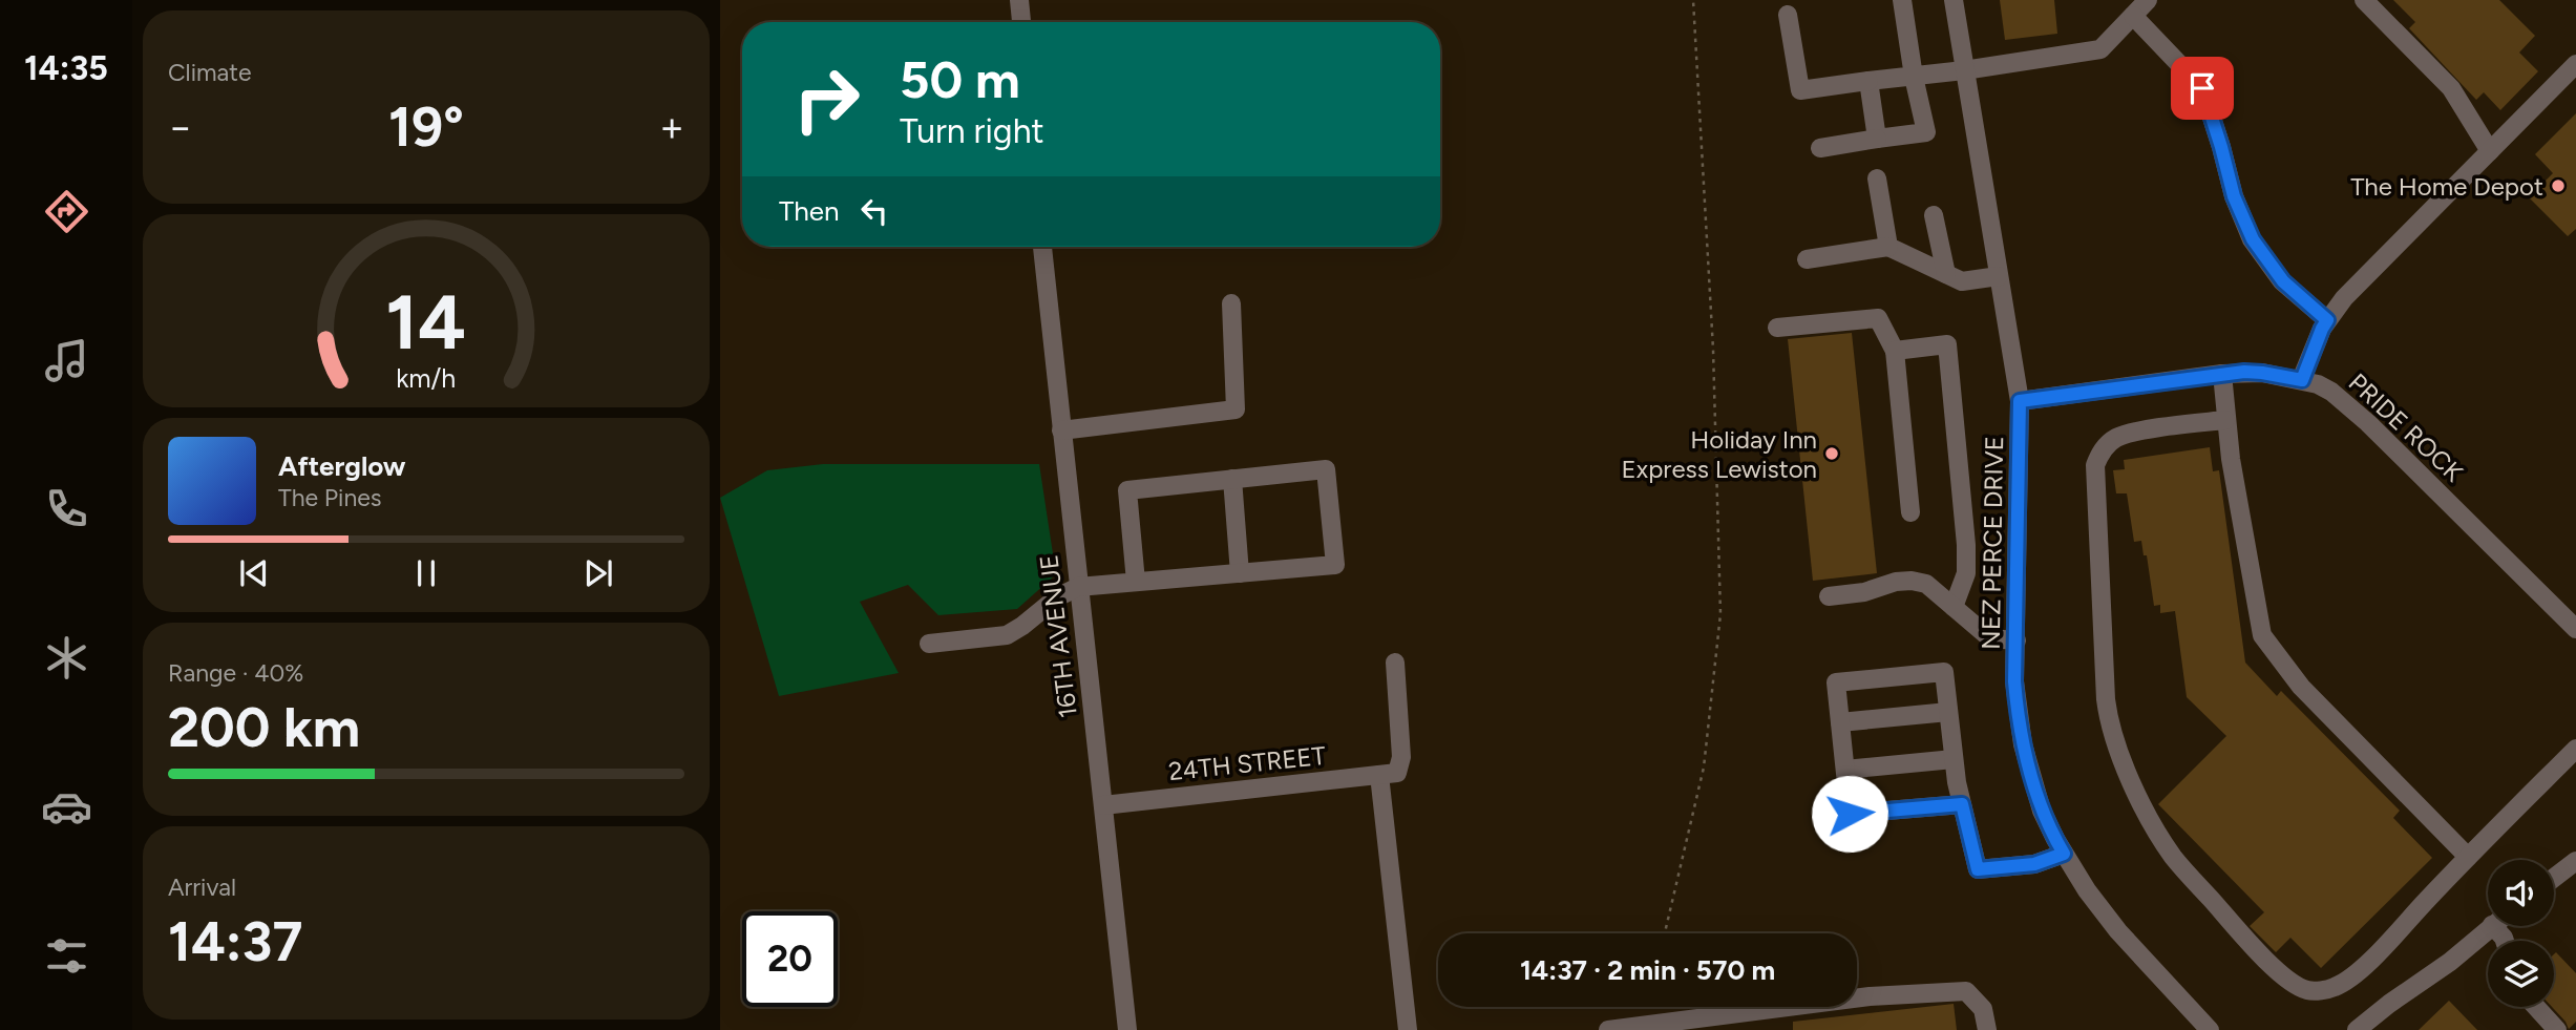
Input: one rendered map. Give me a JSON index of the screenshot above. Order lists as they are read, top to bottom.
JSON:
{
  "streets": {
    "street": [
      "PRIDE ROCK",
      "NEZ PERCE DRIVE",
      "16TH AVENUE",
      "24TH STREET"
    ]
  },
  "crossings": [
    ["PRIDE ROCK", "NEZ PERCE DRIVE"],
    ["16TH AVENUE", "24TH STREET"]
  ],
  "places": ["The Home Depot", "Holiday Inn Express Lewiston"],
  "page": {
    "tabs": "14:35",
    "tile": [
      "Climate",
      ["Range · 40%", "200 km"],
      ["Arrival", "14:37"]
    ],
    "turn": ["50 m", "Turn right"],
    "heat": ["−", "19°", "+"],
    "then": "Then",
    "song": ["Afterglow", "The Pines"],
    "limit": "20",
    "trip": "14:37 · 2 min · 570 m",
    "gauge": ["14", "km/h"]
  }
}
